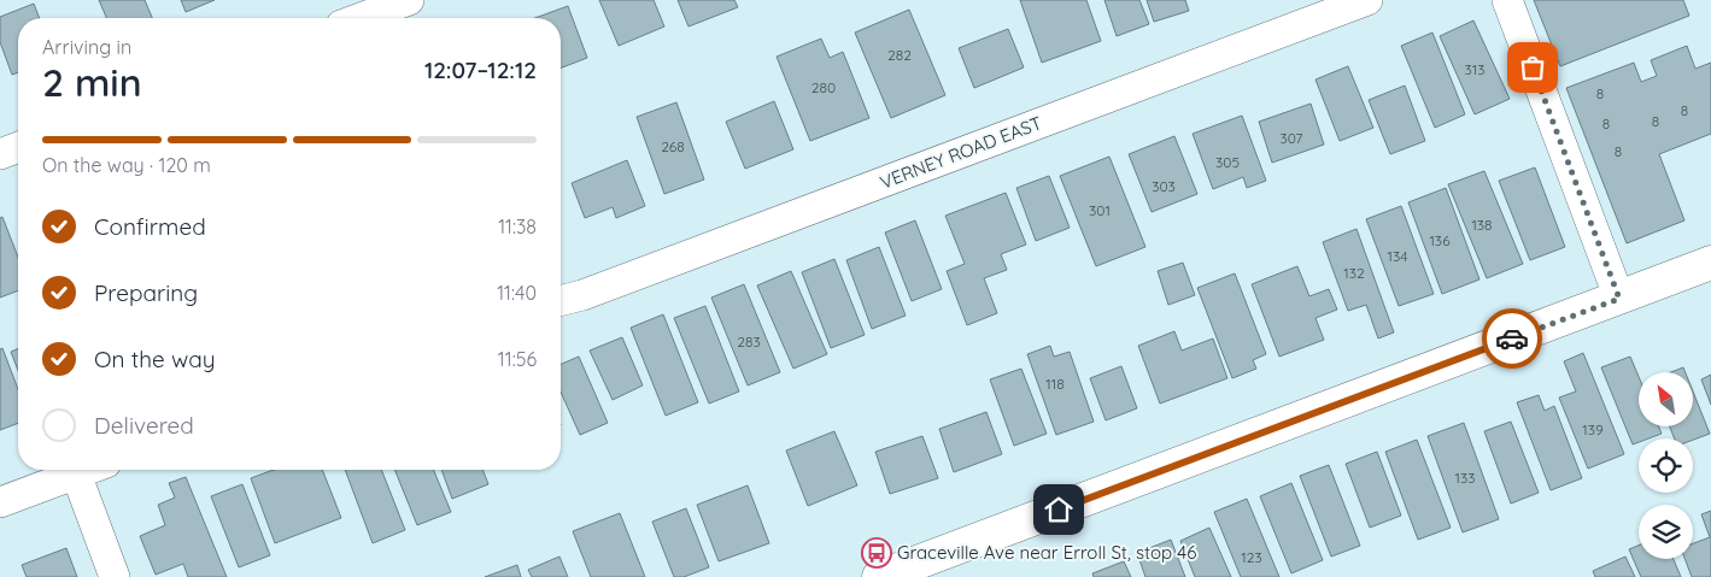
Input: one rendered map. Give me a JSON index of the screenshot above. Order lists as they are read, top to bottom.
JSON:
{
  "streets": {
    "street": ["VERNEY ROAD EAST"]
  },
  "places": {
    "bus stop": ["Graceville Ave near Erroll St, stop 46"]
  },
  "house_numbers": [
    "282",
    "313",
    "280",
    "8",
    "8",
    "8",
    "8",
    "307",
    "268",
    "8",
    "305",
    "303",
    "301",
    "138",
    "136",
    "134",
    "132",
    "283",
    "118",
    "139",
    "133",
    "123"
  ],
  "north": "top left",
  "page": {
    "heading": ["2 min", "Arriving in", "12:07–12:12"],
    "bar": "On the way · 120 m",
    "list": [
      ["Confirmed", "11:38"],
      ["Preparing", "11:40"],
      ["On the way", "11:56"],
      "Delivered"
    ]
  }
}
